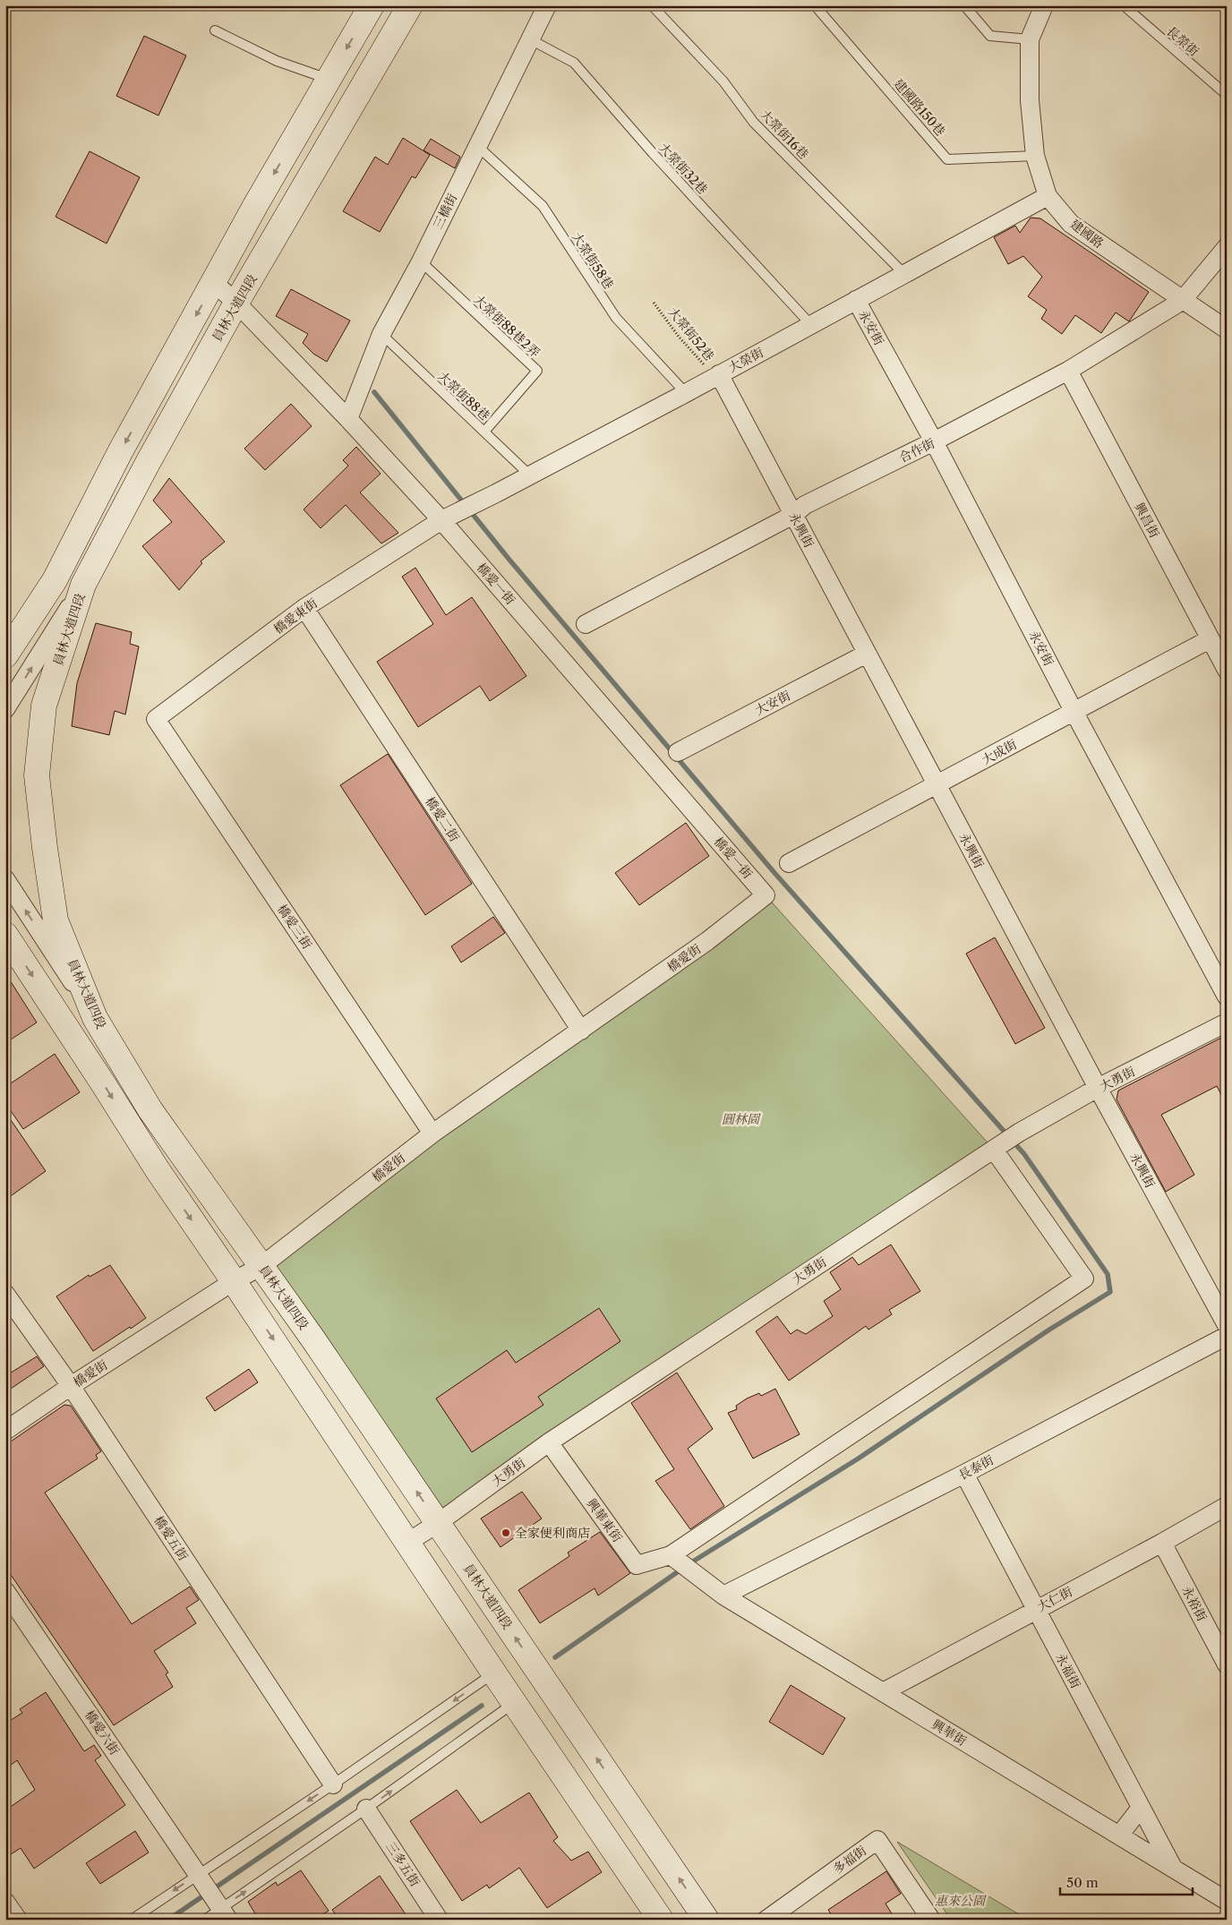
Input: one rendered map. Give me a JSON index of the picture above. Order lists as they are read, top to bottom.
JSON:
{
  "streets": {
    "main road": ["員林大道四段"],
    "street": [
      "三橋街",
      "建國路",
      "永安街",
      "大榮街",
      "合作街",
      "興昌街",
      "永興街",
      "橋愛一街",
      "橋愛東街",
      "大安街",
      "大成街",
      "橋愛二街",
      "橋愛三街",
      "橋愛街",
      "大勇街",
      "長泰街",
      "興華東街",
      "橋愛五街",
      "大仁街",
      "永裕街",
      "永福街",
      "橋愛六街",
      "興華街",
      "多福街",
      "三多五街"
    ],
    "lane": [
      "長榮街",
      "建國路150巷",
      "大榮街16巷",
      "大榮街32巷",
      "大榮街58巷",
      "大榮街88巷2弄",
      "大榮街88巷"
    ],
    "path": ["大榮街52巷"]
  },
  "crossings": [
    ["建國路150巷", "建國路"],
    ["大榮街16巷", "大榮街"],
    ["大榮街32巷", "三橋街"],
    ["大榮街32巷", "大榮街"],
    ["三橋街", "大榮街58巷"],
    ["三橋街", "大榮街88巷2弄"],
    ["三橋街", "大榮街88巷"],
    ["三橋街", "橋愛一街"],
    ["建國路", "大榮街"],
    ["建國路", "合作街"],
    ["大榮街58巷", "大榮街"],
    ["員林大道四段", "橋愛一街"],
    ["員林大道四段", "橋愛街"],
    ["員林大道四段", "大勇街"],
    ["大榮街88巷2弄", "大榮街88巷"],
    ["永安街", "大榮街"],
    ["永安街", "合作街"],
    ["永安街", "大成街"],
    ["大榮街52巷", "大榮街"],
    ["大榮街52巷", "永興街"],
    ["大榮街", "大榮街88巷"],
    ["大榮街", "永興街"],
    ["大榮街", "橋愛一街"],
    ["大榮街", "橋愛東街"],
    ["合作街", "興昌街"],
    ["合作街", "永興街"],
    ["興昌街", "大成街"],
    ["永興街", "大安街"],
    ["永興街", "大成街"],
    ["永興街", "大勇街"],
    ["橋愛一街", "橋愛東街"],
    ["橋愛一街", "橋愛街"],
    ["橋愛東街", "橋愛二街"],
    ["橋愛東街", "橋愛三街"],
    ["橋愛二街", "橋愛街"],
    ["橋愛三街", "橋愛街"],
    ["橋愛街", "橋愛五街"],
    ["大勇街", "興華東街"],
    ["長泰街", "永福街"],
    ["長泰街", "興華街"],
    ["興華東街", "興華街"],
    ["大仁街", "永裕街"],
    ["大仁街", "永福街"],
    ["大仁街", "興華街"],
    ["永福街", "興華街"]
  ],
  "parks": ["圓林園", "惠來公園"],
  "places": ["全家便利商店"],
  "scale_bar": "50 m"
}
